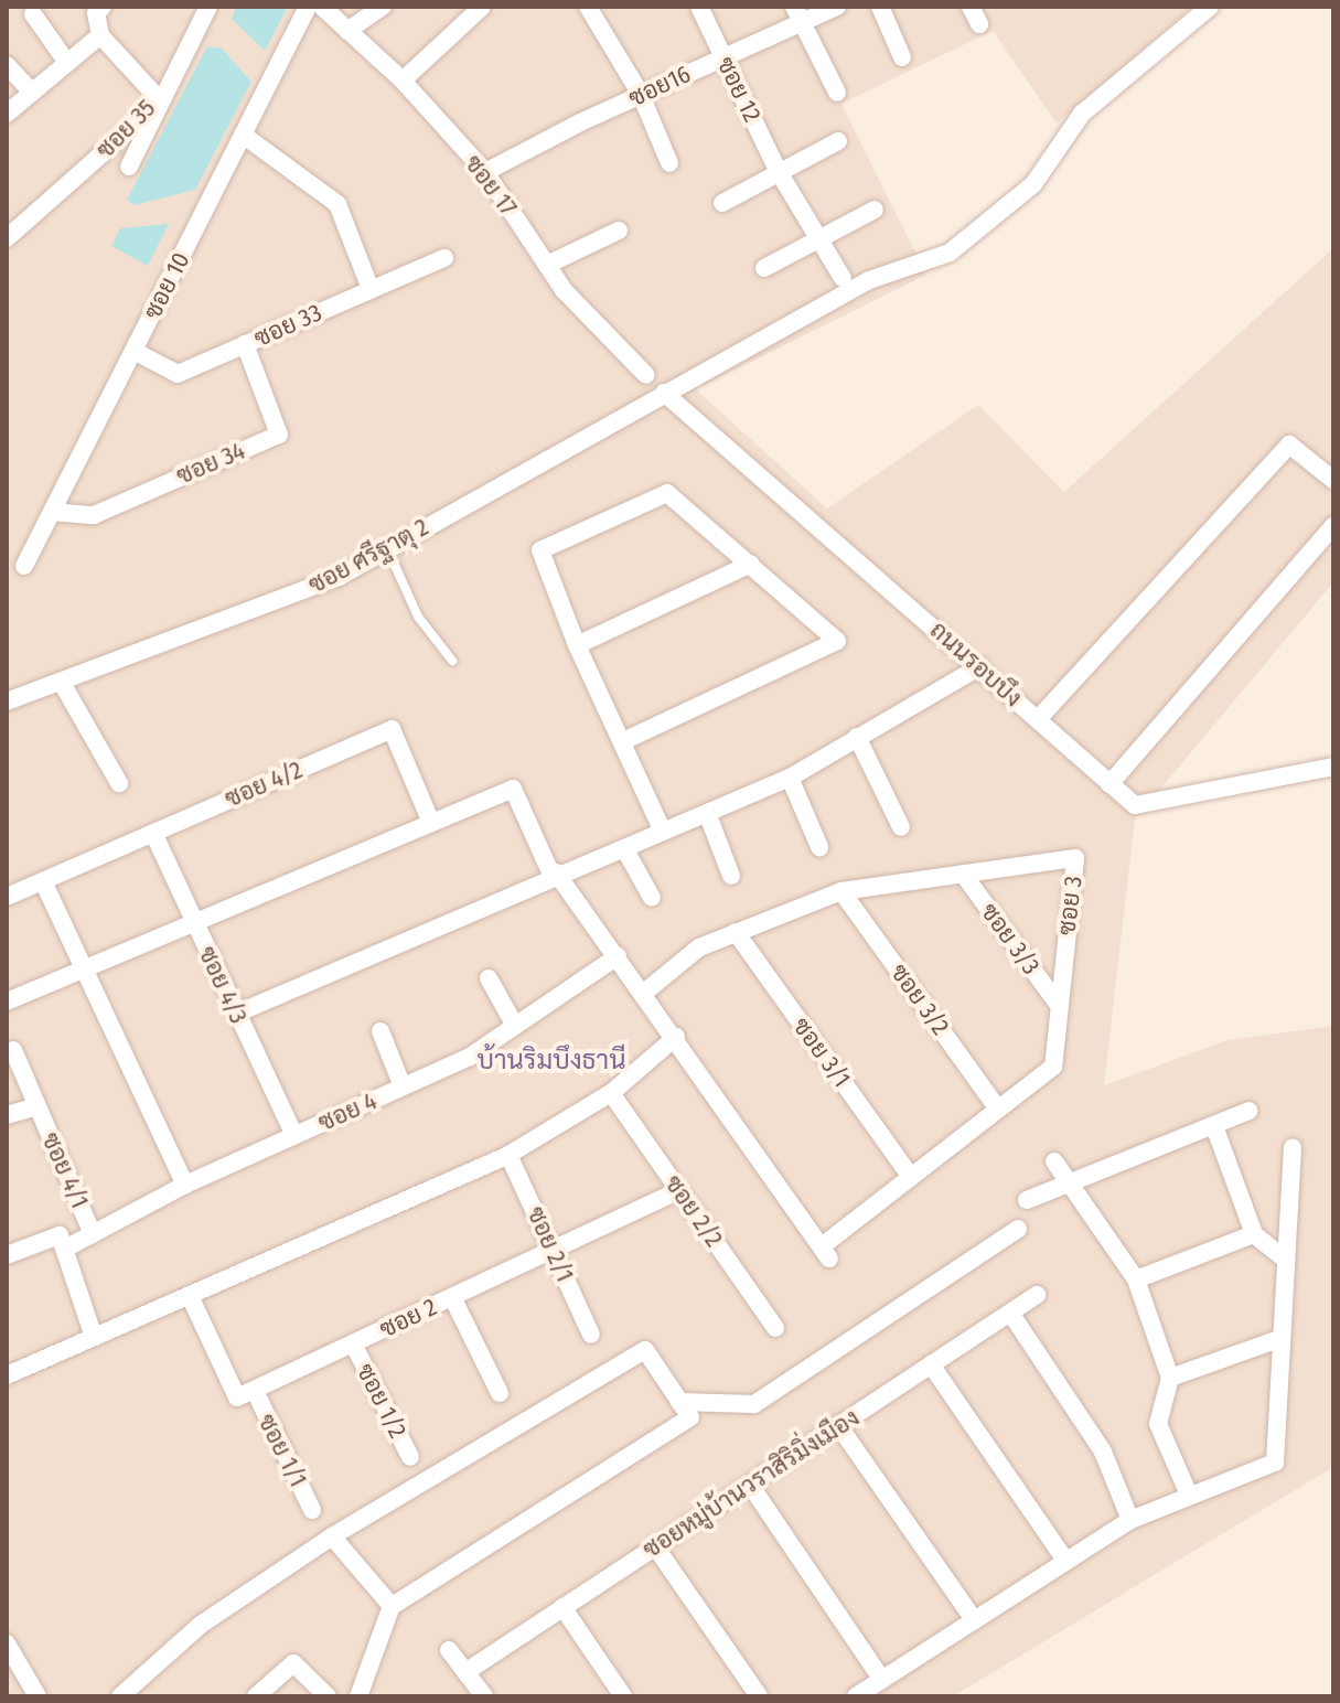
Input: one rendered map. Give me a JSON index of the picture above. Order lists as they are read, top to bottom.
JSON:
{
  "streets": {
    "street": [
      "ซอย16",
      "ซอย 12",
      "ซอย 35",
      "ซอย 17",
      "ซอย 10",
      "ซอย 33",
      "ซอย 34",
      "ซอย ศรีฐาตุ 2",
      "ถนนรอบบึง",
      "ซอย 4/2",
      "ซอย 3",
      "ซอย 3/3",
      "ซอย 4/3",
      "ซอย 3/2",
      "ซอย 3/1",
      "ซอย 4",
      "ซอย 4/1",
      "ซอย 2/2",
      "ซอย 2/1",
      "ซอย 2",
      "ซอย 1/2",
      "ซอย 1/1",
      "ซอยหมู่บ้านวราสิริมิ่งเมือง"
    ]
  },
  "crossings": [
    ["ซอย16", "ซอย 12"],
    ["ซอย16", "ซอย 17"],
    ["ซอย 10", "ซอย 33"],
    ["ซอย 10", "ซอย 34"],
    ["ซอย 33", "ซอย 34"],
    ["ซอย ศรีฐาตุ 2", "ถนนรอบบึง"],
    ["ซอย 4/2", "ซอย 4/3"],
    ["ซอย 3", "ซอย 3/3"],
    ["ซอย 3", "ซอย 3/2"],
    ["ซอย 3", "ซอย 3/1"],
    ["ซอย 4/3", "ซอย 4"],
    ["ซอย 4", "ซอย 4/1"],
    ["ซอย 2/2", "ซอย 2"],
    ["ซอย 2/1", "ซอย 2"],
    ["ซอย 2", "ซอย 1/2"],
    ["ซอย 2", "ซอย 1/1"]
  ],
  "districts": ["บ้านริมบึงธานี"]
}
